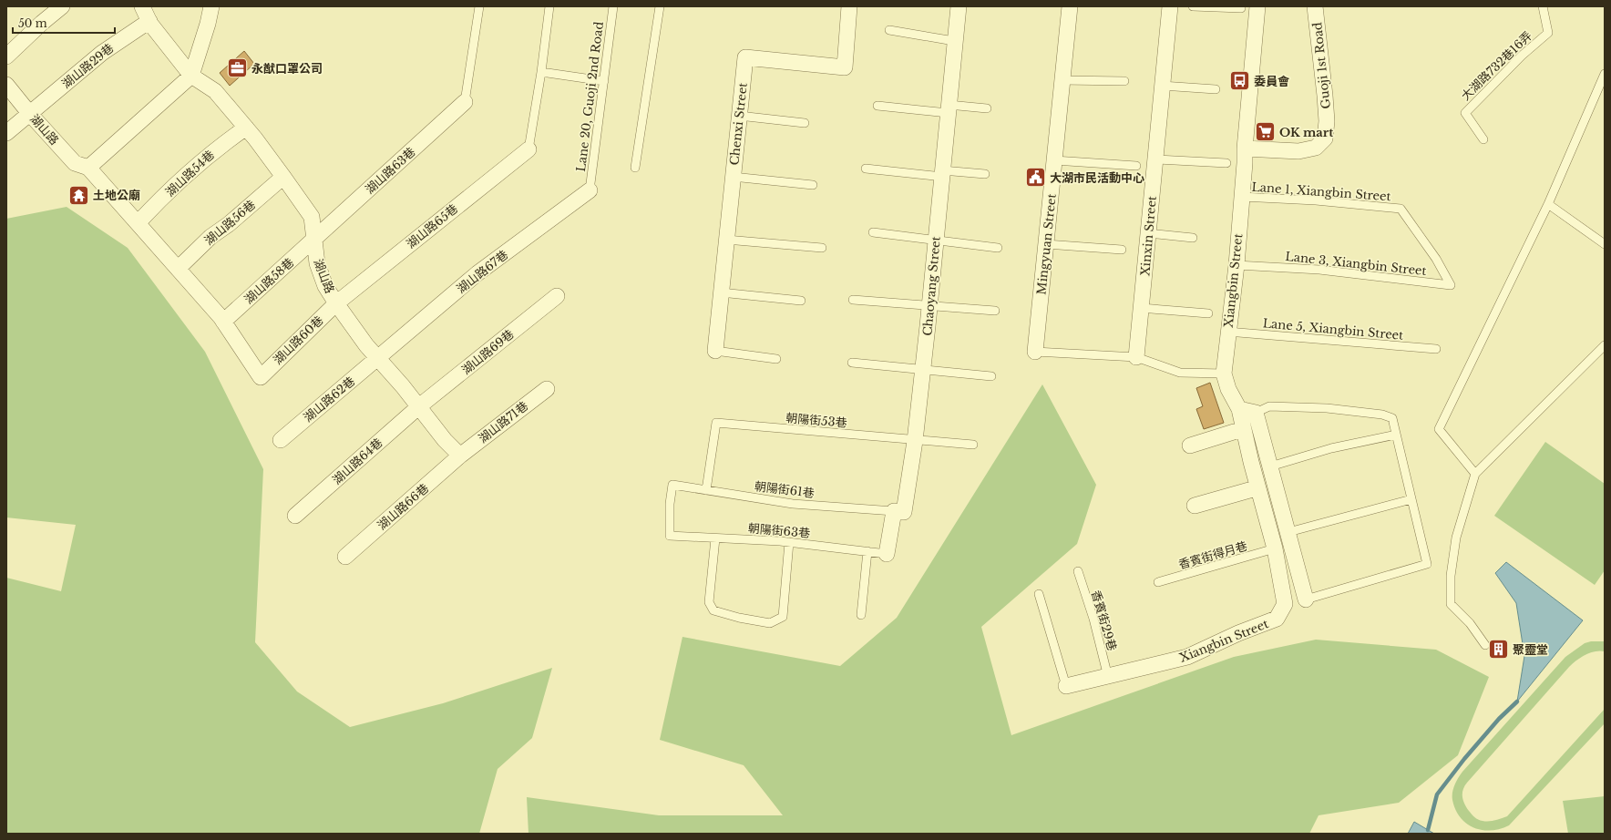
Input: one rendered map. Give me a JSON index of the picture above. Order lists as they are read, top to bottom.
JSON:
{
  "streets": {
    "street": [
      "湖山路29巷",
      "Guoji 1st Road",
      "Chenxi Street",
      "湖山路",
      "湖山路63巷",
      "湖山路54巷",
      "湖山路56巷",
      "湖山路65巷",
      "Xinxin Street",
      "Mingyuan Street",
      "湖山路67巷",
      "湖山路58巷",
      "Xiangbin Street",
      "Chaoyang Street",
      "湖山路60巷",
      "湖山路69巷",
      "湖山路62巷",
      "湖山路71巷",
      "湖山路64巷",
      "湖山路66巷"
    ],
    "lane": [
      "大湖路732巷16弄",
      "Lane 20, Guoji 2nd Road",
      "Lane 1, Xiangbin Street",
      "Lane 3, Xiangbin Street",
      "Lane 5, Xiangbin Street",
      "朝陽街53巷",
      "朝陽街61巷",
      "朝陽街63巷",
      "香賓街得月巷",
      "香賓街29巷"
    ]
  },
  "crossings": [
    ["湖山路29巷", "湖山路"],
    ["Guoji 1st Road", "Xiangbin Street"],
    ["Lane 20, Guoji 2nd Road", "湖山路67巷"],
    ["湖山路", "湖山路63巷"],
    ["湖山路", "湖山路54巷"],
    ["湖山路", "湖山路56巷"],
    ["湖山路", "湖山路65巷"],
    ["湖山路", "湖山路67巷"],
    ["湖山路", "湖山路58巷"],
    ["湖山路", "湖山路60巷"],
    ["湖山路", "湖山路69巷"],
    ["湖山路", "湖山路62巷"],
    ["湖山路", "湖山路71巷"],
    ["湖山路", "湖山路64巷"],
    ["湖山路", "湖山路66巷"],
    ["湖山路63巷", "湖山路58巷"],
    ["Lane 1, Xiangbin Street", "Lane 3, Xiangbin Street"],
    ["Lane 1, Xiangbin Street", "Xiangbin Street"],
    ["湖山路65巷", "湖山路60巷"],
    ["Lane 3, Xiangbin Street", "Xiangbin Street"],
    ["湖山路67巷", "湖山路62巷"],
    ["Xiangbin Street", "Lane 5, Xiangbin Street"],
    ["Xiangbin Street", "香賓街得月巷"],
    ["Xiangbin Street", "香賓街29巷"],
    ["Chaoyang Street", "朝陽街53巷"],
    ["Chaoyang Street", "朝陽街61巷"],
    ["湖山路69巷", "湖山路64巷"],
    ["朝陽街53巷", "朝陽街61巷"],
    ["湖山路71巷", "湖山路66巷"],
    ["朝陽街61巷", "朝陽街63巷"]
  ],
  "places": {
    "office": ["永猷口罩公司"],
    "bus stop": ["委員會"],
    "supermarket": ["OK mart"],
    "public building": ["大湖市民活動中心"],
    "temple": ["土地公廟"],
    "building": ["聚靈堂"]
  },
  "scale_bar": "50 m"
}
